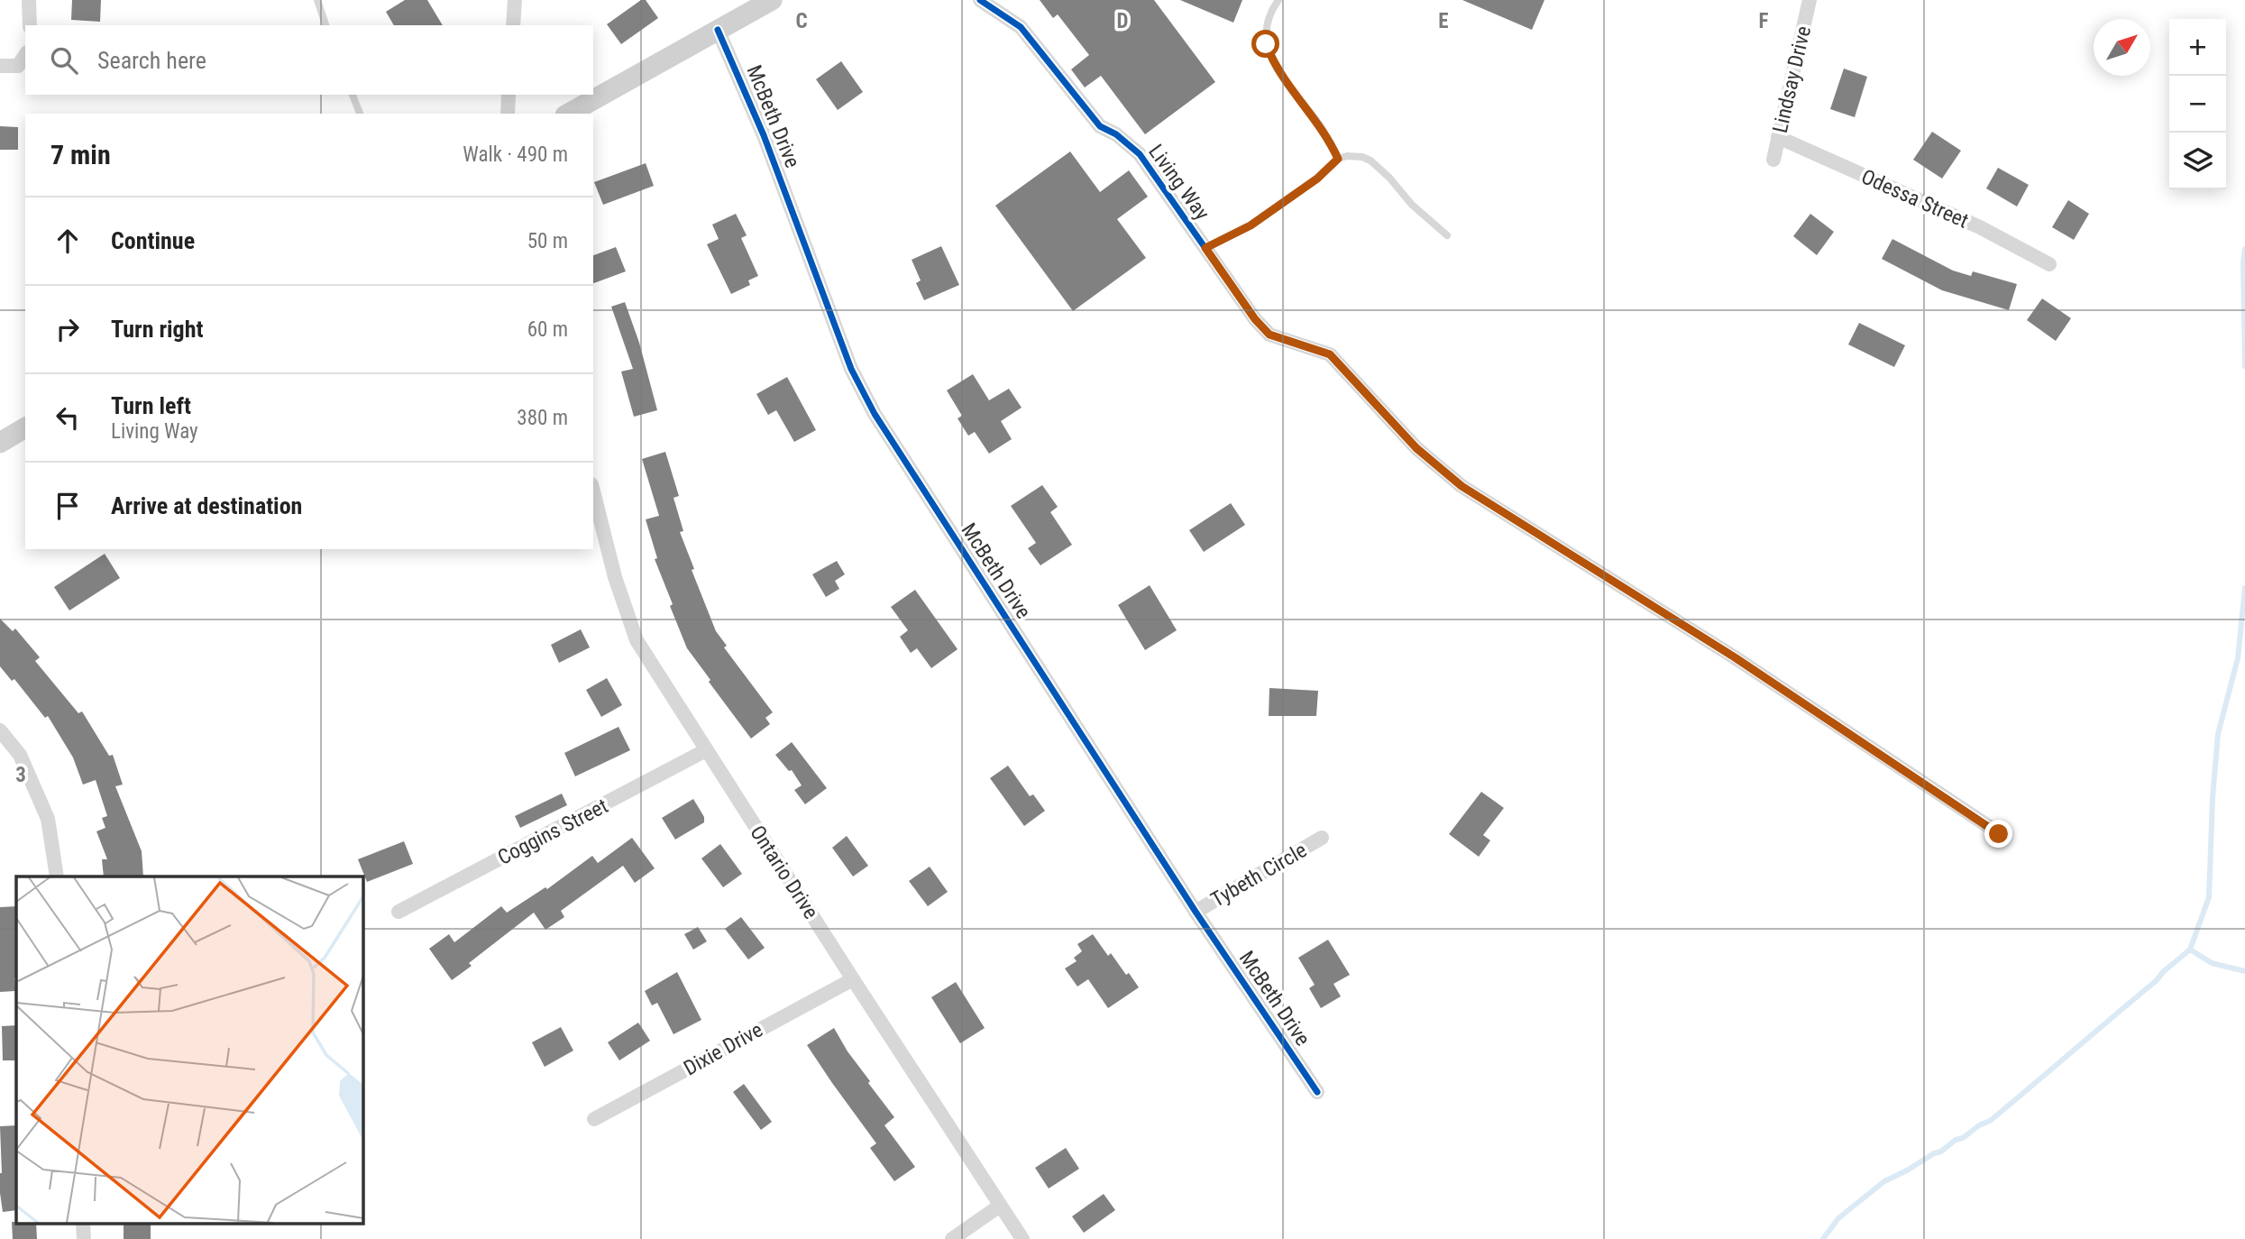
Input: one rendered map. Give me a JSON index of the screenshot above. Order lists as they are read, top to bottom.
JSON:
{
  "streets": {
    "street": [
      "Lindsay Drive",
      "McBeth Drive",
      "Living Way",
      "Odessa Street",
      "Coggins Street",
      "Ontario Drive",
      "Tybeth Circle",
      "Dixie Drive"
    ]
  },
  "crossings": [
    ["Lindsay Drive", "Odessa Street"],
    ["McBeth Drive", "Tybeth Circle"],
    ["Coggins Street", "Ontario Drive"],
    ["Ontario Drive", "Dixie Drive"]
  ],
  "north": "top right",
  "page": {
    "map_buttons": ["+", "−"],
    "search": "Search here",
    "heading": ["7 min", "Walk · 490 m"],
    "list": [
      ["Continue", "50 m"],
      ["Turn right", "60 m"],
      ["Turn left", "Living Way", "380 m"],
      "Arrive at destination"
    ]
  },
  "grid": {
    "columns": [
      "C",
      "D",
      "E",
      "F"
    ],
    "rows": ["3"]
  }
}
